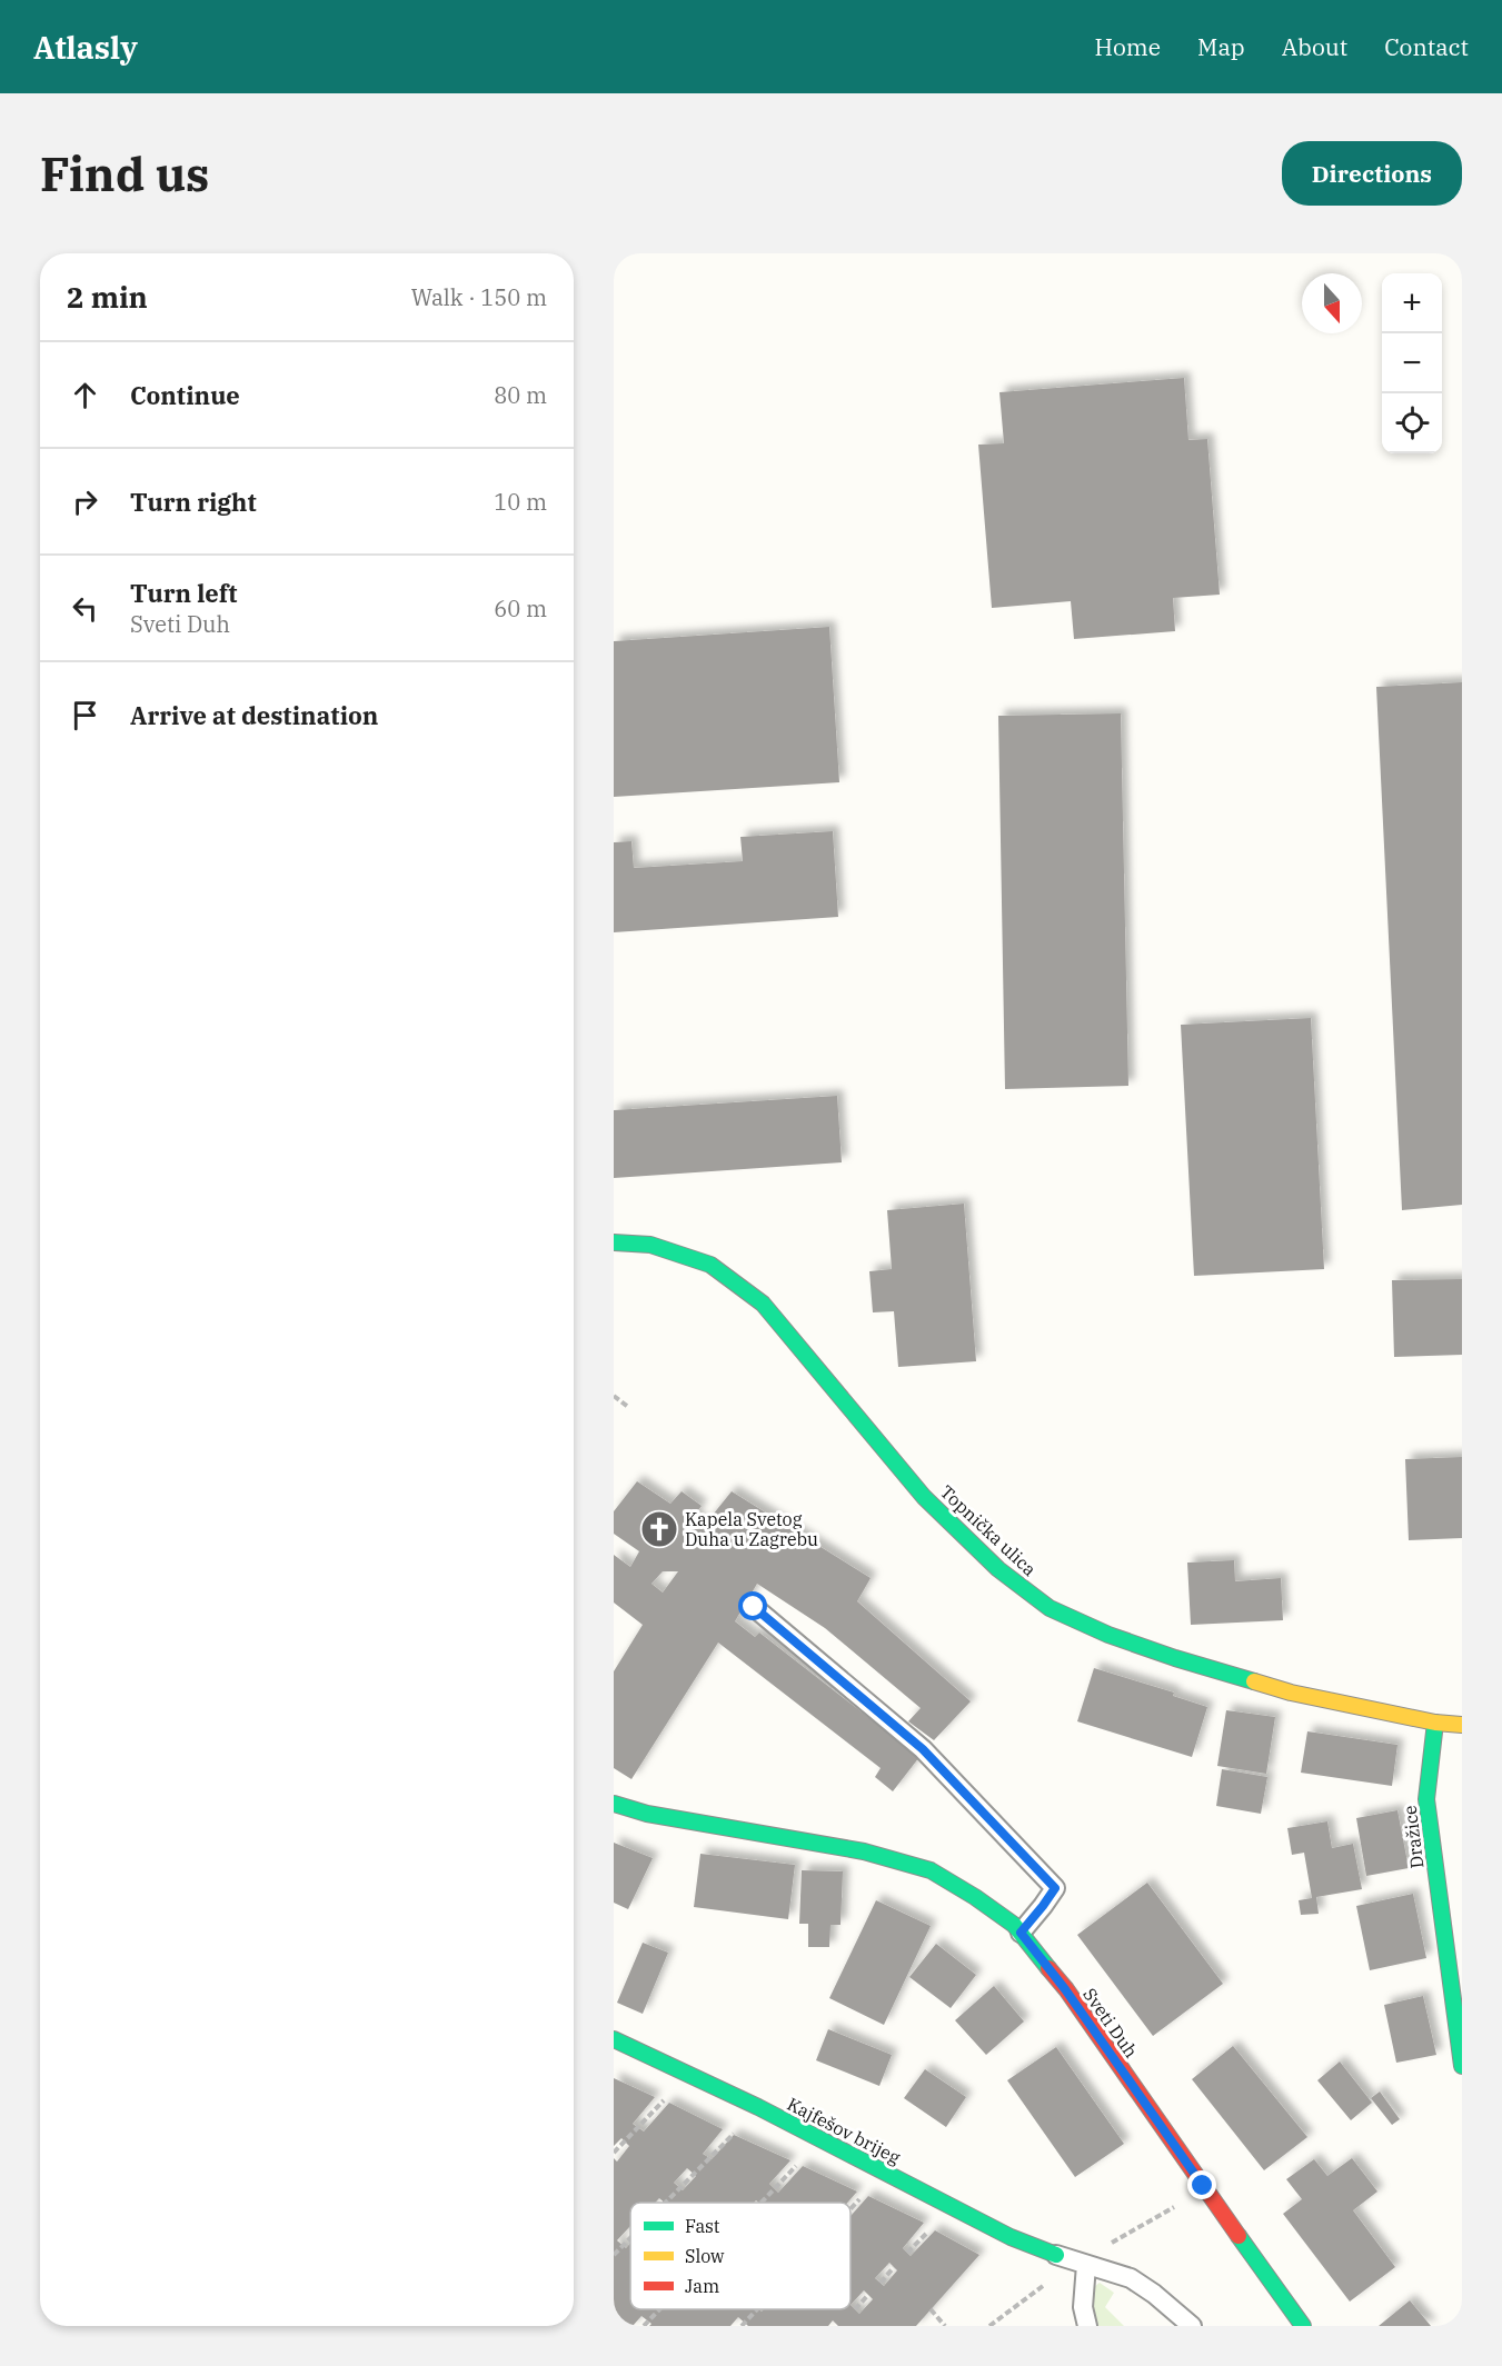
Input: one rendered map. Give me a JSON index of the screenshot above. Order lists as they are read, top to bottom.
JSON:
{
  "streets": {
    "street": [
      "Topnička ulica",
      "Dražice",
      "Sveti Duh",
      "Kajfešov brijeg"
    ]
  },
  "crossings": [
    ["Topnička ulica", "Dražice"]
  ],
  "places": {
    "church": ["Kapela Svetog Duha u Zagrebu"]
  },
  "legend": ["Fast", "Slow", "Jam"],
  "north": "bottom",
  "page": {
    "header": "Atlasly",
    "nav": [
      "Home",
      "Map",
      "About",
      "Contact"
    ],
    "buttons": "Directions",
    "title": "Find us",
    "heading": ["2 min", "Walk · 150 m"],
    "map_buttons": ["+", "−"],
    "list": [
      ["Continue", "80 m"],
      ["Turn right", "10 m"],
      ["Turn left", "Sveti Duh", "60 m"],
      "Arrive at destination"
    ]
  }
}
